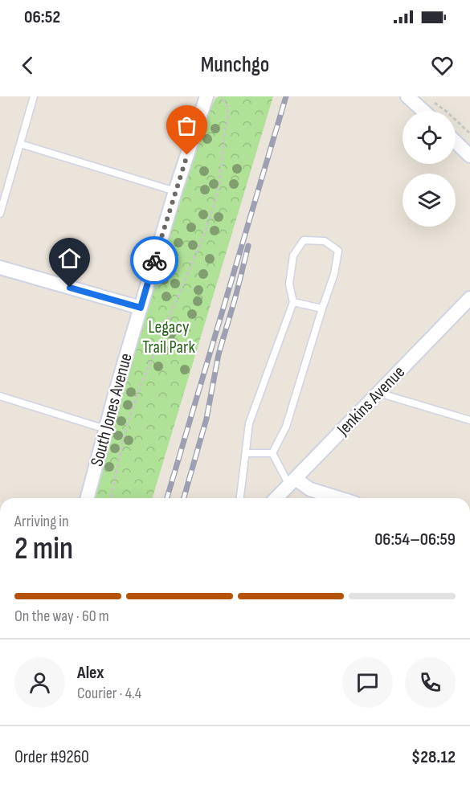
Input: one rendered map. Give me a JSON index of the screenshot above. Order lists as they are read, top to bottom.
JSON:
{
  "streets": {
    "street": ["Jenkins Avenue", "South Jones Avenue"]
  },
  "parks": ["Legacy Trail Park"],
  "page": {
    "status": "06:52",
    "header": "Munchgo",
    "heading": ["2 min", "Arriving in", "06:54–06:59"],
    "panel": [
      "Alex",
      "Courier · 4.4",
      "Order #9260",
      "$28.12"
    ],
    "bar": "On the way · 60 m"
  }
}
